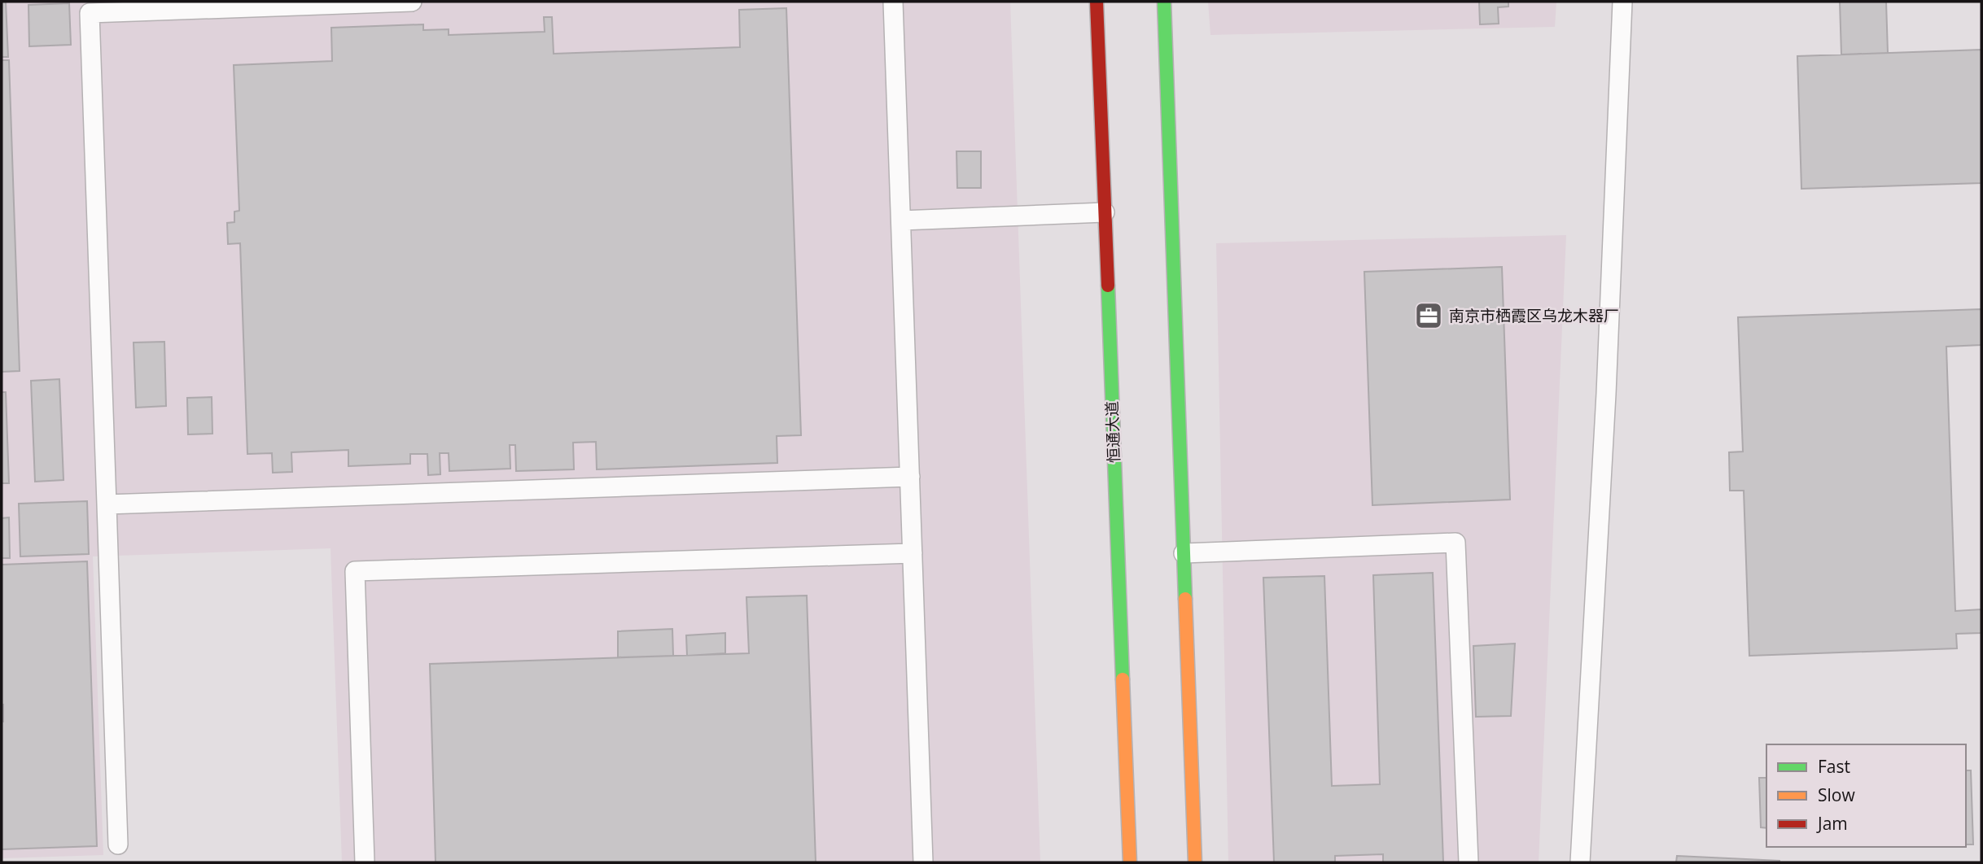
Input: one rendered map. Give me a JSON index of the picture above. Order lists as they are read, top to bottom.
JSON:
{
  "streets": {
    "main road": ["恒通大道"]
  },
  "places": {
    "office": ["南京市栖霞区乌龙木器厂"]
  },
  "legend": ["Fast", "Slow", "Jam"]
}
